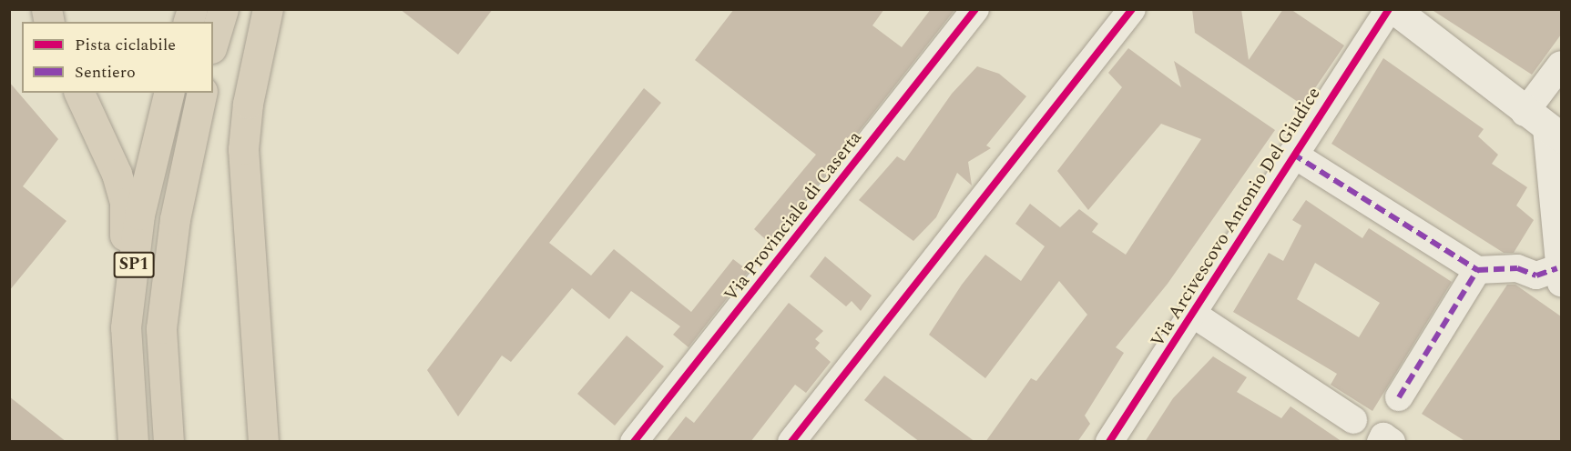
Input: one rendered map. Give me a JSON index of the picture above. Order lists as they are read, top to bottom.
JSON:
{
  "streets": {
    "highway": ["SP1"],
    "street": ["Via Provinciale di Caserta", "Via Arcivescovo Antonio Del Giudice"]
  },
  "legend": ["Pista ciclabile", "Sentiero"]
}
